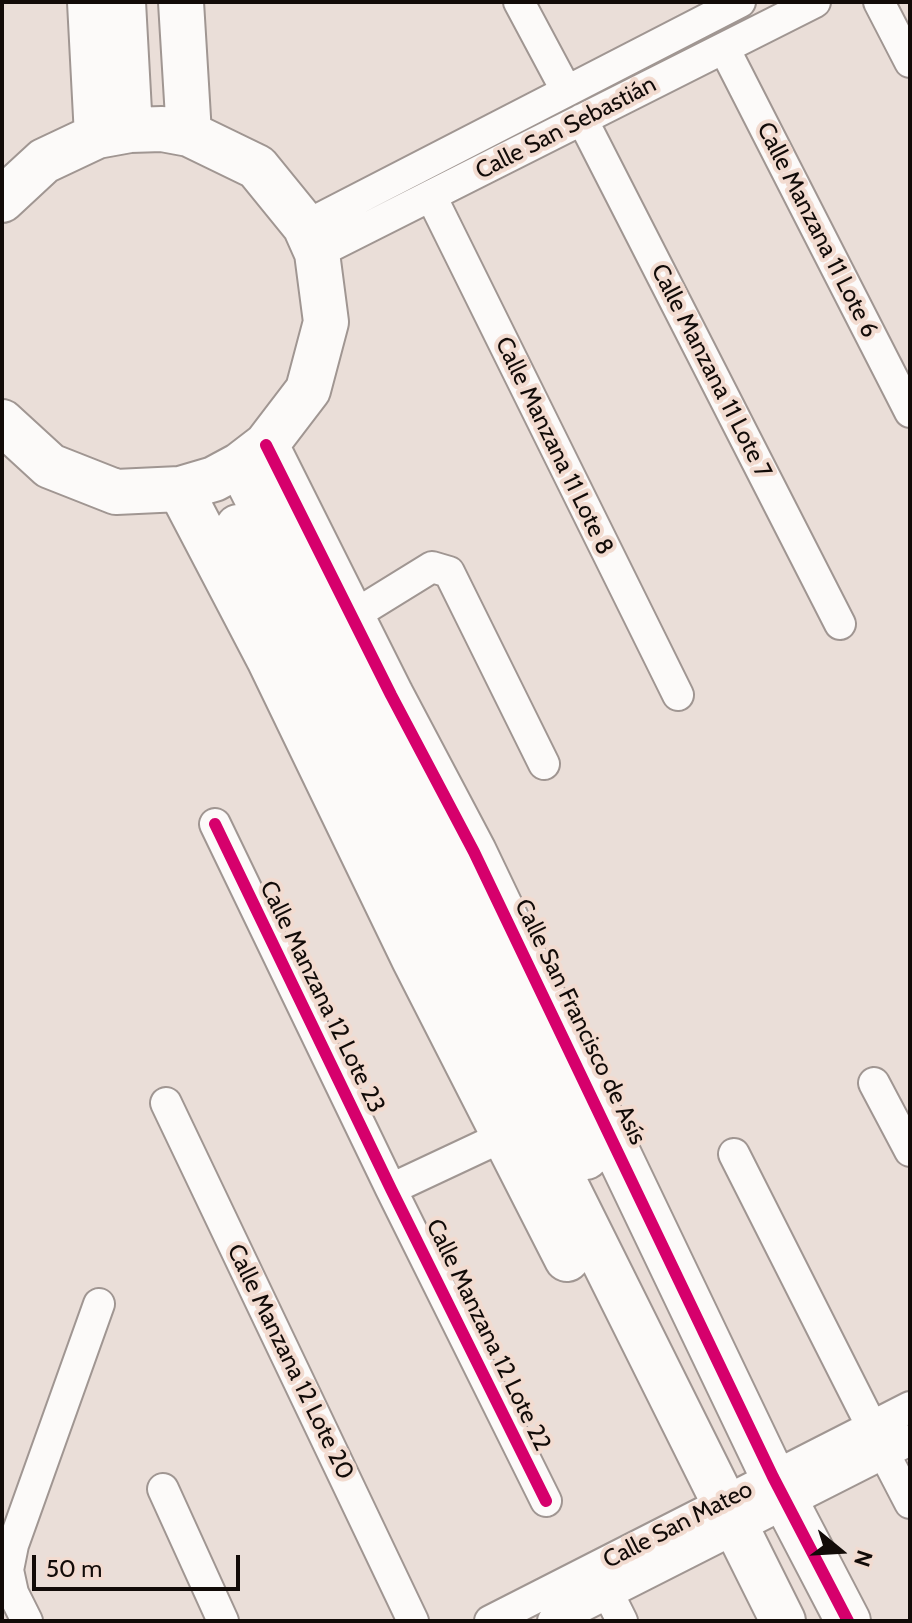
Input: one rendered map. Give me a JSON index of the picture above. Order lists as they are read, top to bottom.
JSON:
{
  "streets": {
    "street": [
      "Calle San Sebastián",
      "Calle Manzana 11 Lote 6",
      "Calle Manzana 11 Lote 7",
      "Calle Manzana 11 Lote 8",
      "Calle Manzana 12 Lote 23",
      "Calle San Francisco de Asís",
      "Calle Manzana 12 Lote 22",
      "Calle Manzana 12 Lote 20",
      "Calle San Mateo"
    ]
  },
  "crossings": [
    ["Calle San Sebastián", "Calle Manzana 11 Lote 6"],
    ["Calle San Sebastián", "Calle Manzana 11 Lote 7"],
    ["Calle San Sebastián", "Calle Manzana 11 Lote 8"],
    ["Calle Manzana 12 Lote 23", "Calle Manzana 12 Lote 22"],
    ["Calle San Francisco de Asís", "Calle San Mateo"]
  ],
  "scale_bar": "50 m",
  "north": "right"
}
